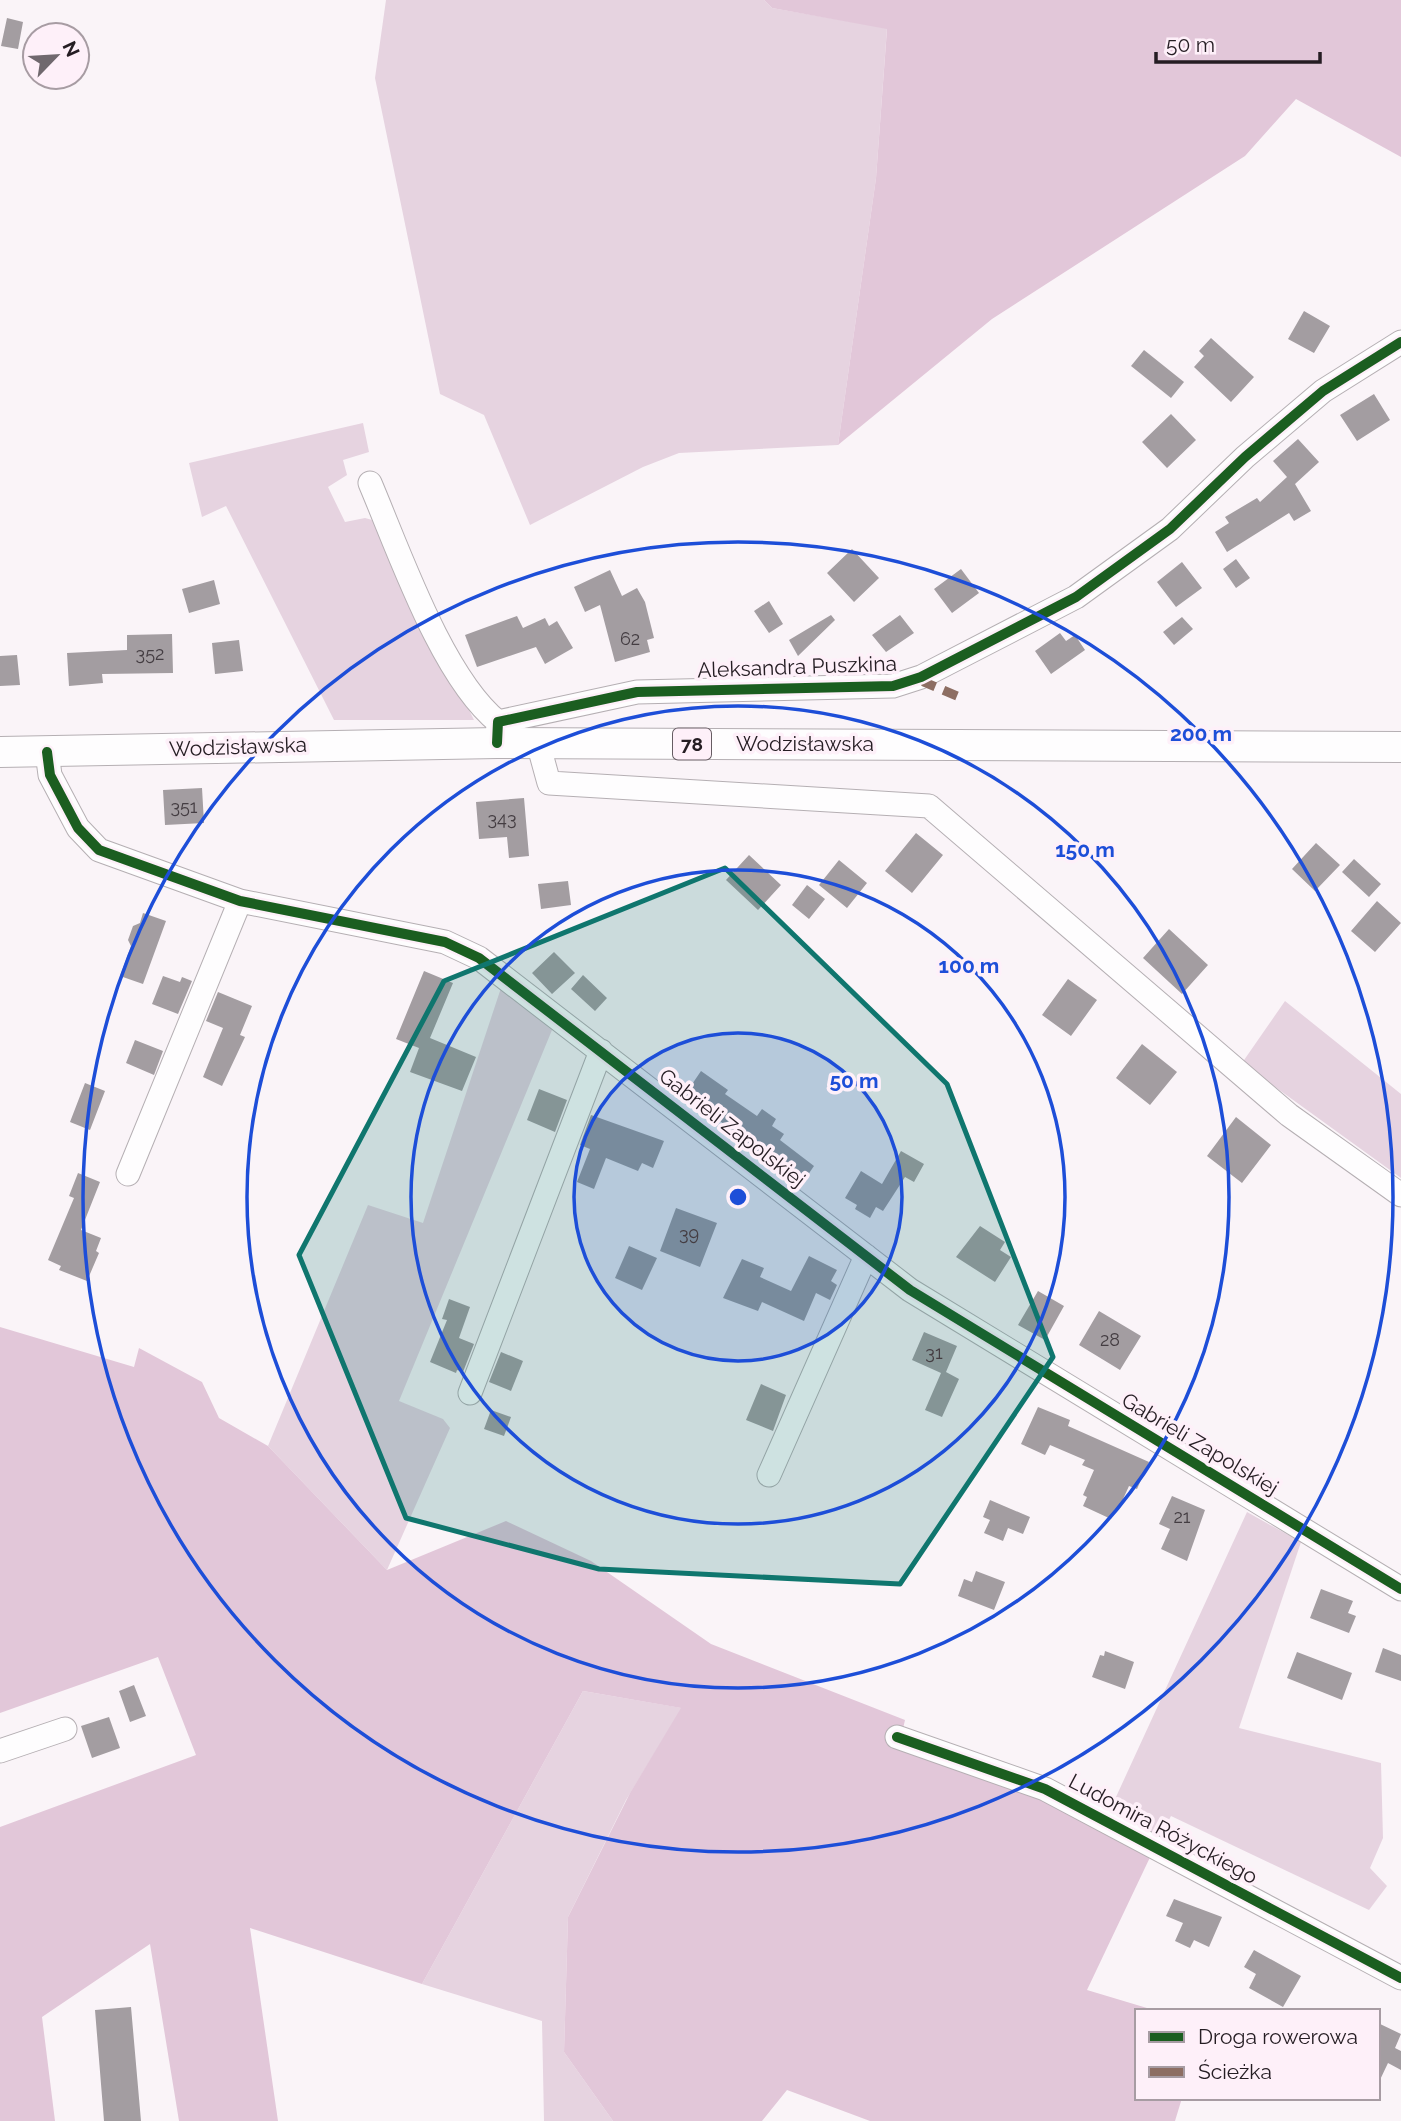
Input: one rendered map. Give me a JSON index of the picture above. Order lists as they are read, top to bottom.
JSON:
{
  "streets": {
    "main road": ["78", "Wodzisławska"],
    "street": ["Aleksandra Puszkina", "Gabrieli Zapolskiej", "Ludomira Różyckiego"]
  },
  "crossings": [
    ["Aleksandra Puszkina", "Wodzisławska"],
    ["Wodzisławska", "Gabrieli Zapolskiej"]
  ],
  "house_numbers": [
    "62",
    "352",
    "351",
    "343",
    "39",
    "28",
    "31",
    "21"
  ],
  "legend": ["Droga rowerowa", "Ścieżka"],
  "scale_bar": "50 m",
  "north": "top right",
  "rings": [
    "200 m",
    "150 m",
    "100 m",
    "50 m"
  ]
}
